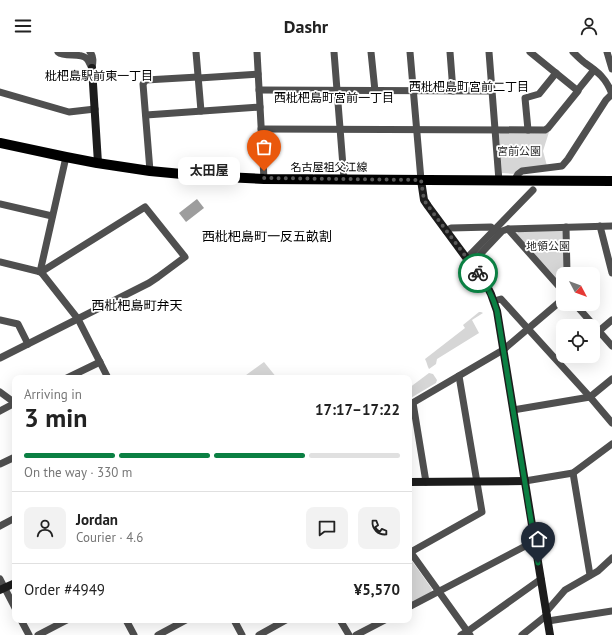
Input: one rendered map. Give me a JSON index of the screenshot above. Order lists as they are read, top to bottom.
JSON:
{
  "streets": {
    "main road": ["名古屋祖父江線"]
  },
  "districts": [
    "枇杷島駅前東一丁目",
    "西枇杷島町宮前二丁目",
    "西枇杷島町宮前一丁目",
    "西枇杷島町一反五畝割",
    "西枇杷島町弁天"
  ],
  "parks": ["宮前公園", "地領公園"],
  "places": ["太田屋"],
  "north": "bottom right",
  "page": {
    "header": "Dashr",
    "bubble": "太田屋",
    "heading": ["3 min", "Arriving in", "17:17–17:22"],
    "panel": [
      "Jordan",
      "Courier · 4.6",
      "Order #4949",
      "¥5,570"
    ],
    "bar": "On the way · 330 m"
  }
}
